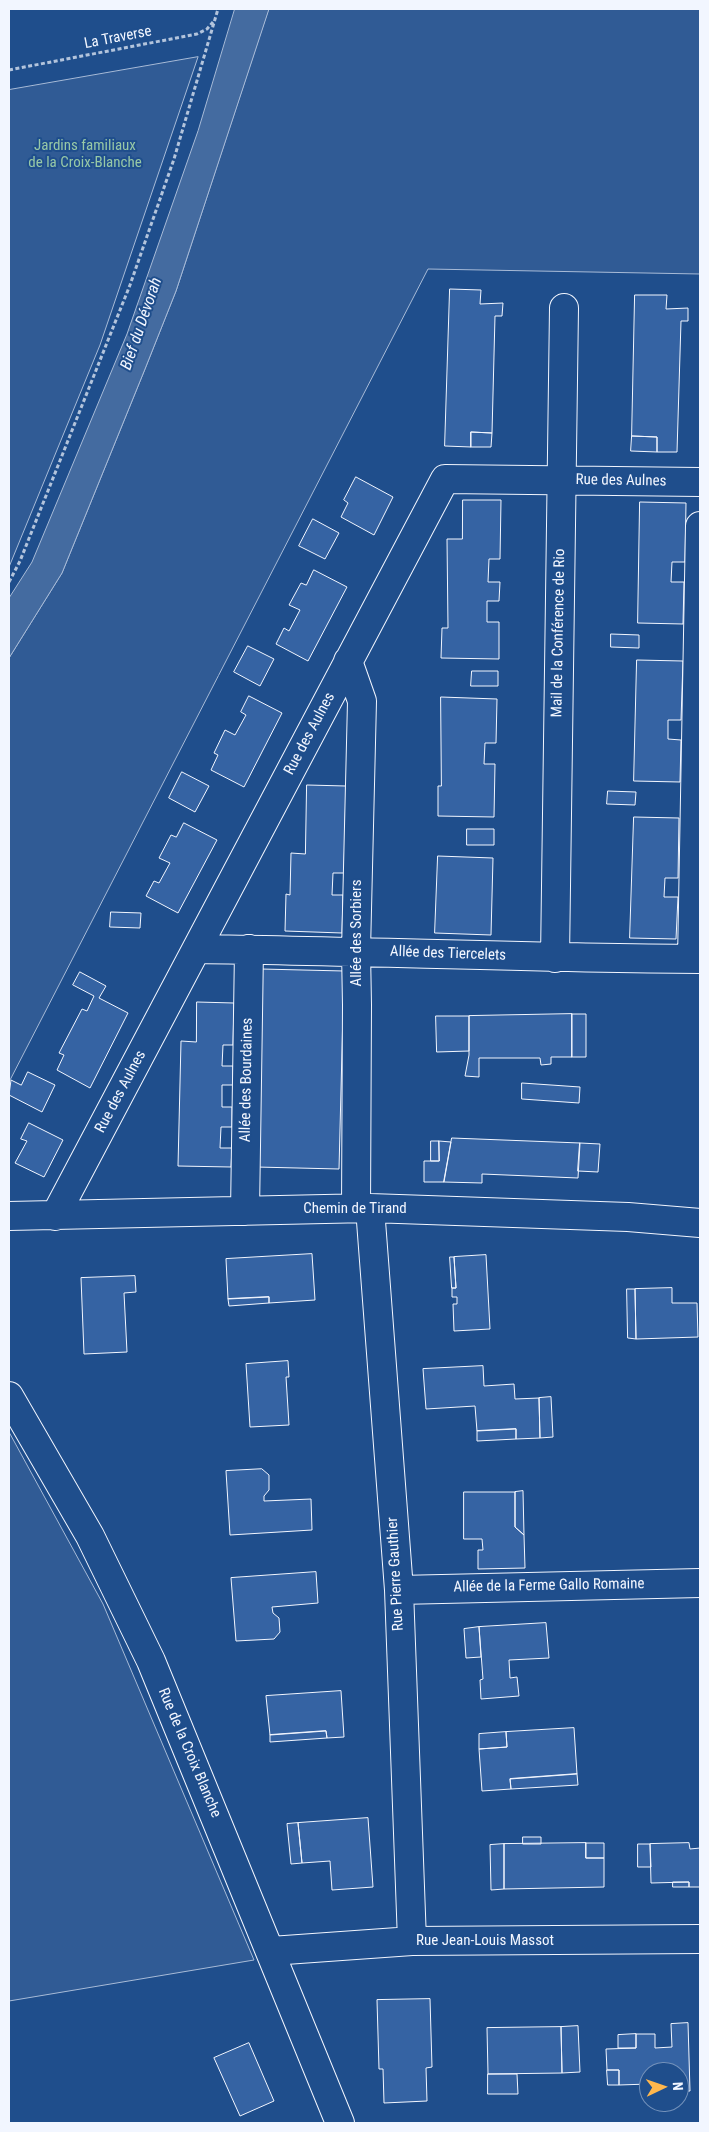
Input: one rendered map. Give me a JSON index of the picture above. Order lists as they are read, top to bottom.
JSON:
{
  "streets": {
    "street": [
      "Rue des Aulnes",
      "Mail de la Conférence de Rio",
      "Allée des Sorbiers",
      "Allée des Tiercelets",
      "Allée des Bourdaines",
      "Chemin de Tirand",
      "Rue Pierre Gauthier",
      "Allée de la Ferme Gallo Romaine",
      "Rue de la Croix Blanche",
      "Rue Jean-Louis Massot"
    ],
    "path": ["La Traverse"]
  },
  "crossings": [
    ["Rue des Aulnes", "Mail de la Conférence de Rio"],
    ["Rue des Aulnes", "Allée des Sorbiers"],
    ["Rue des Aulnes", "Allée des Tiercelets"],
    ["Rue des Aulnes", "Chemin de Tirand"],
    ["Mail de la Conférence de Rio", "Allée des Tiercelets"],
    ["Allée des Sorbiers", "Allée des Tiercelets"],
    ["Allée des Sorbiers", "Chemin de Tirand"],
    ["Allée des Sorbiers", "Rue Pierre Gauthier"],
    ["Allée des Tiercelets", "Allée des Bourdaines"],
    ["Allée des Bourdaines", "Chemin de Tirand"],
    ["Chemin de Tirand", "Rue Pierre Gauthier"],
    ["Rue Pierre Gauthier", "Allée de la Ferme Gallo Romaine"],
    ["Rue Pierre Gauthier", "Rue Jean-Louis Massot"],
    ["Rue de la Croix Blanche", "Rue Jean-Louis Massot"]
  ],
  "water": ["Bief du Dévorah"],
  "parks": ["Jardins familiaux de la Croix-Blanche"],
  "north": "right"
}
